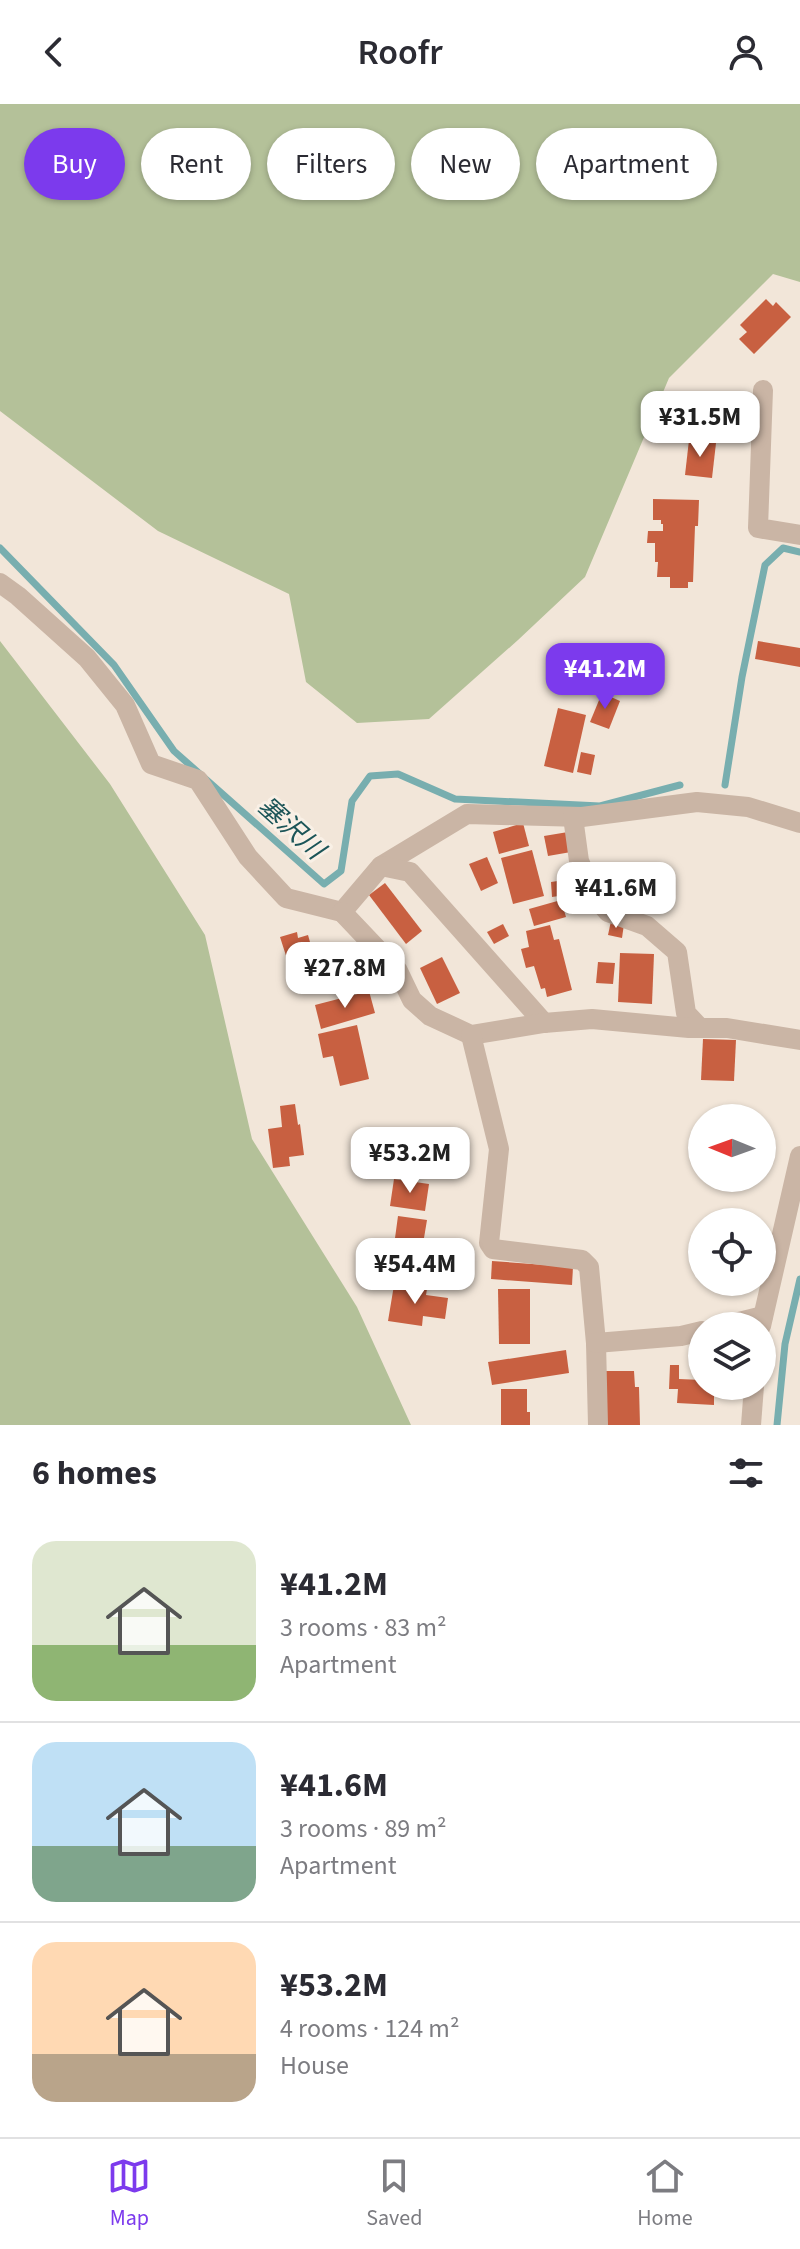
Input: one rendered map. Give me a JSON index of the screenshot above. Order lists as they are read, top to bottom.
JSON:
{
  "water": ["塞沢川"],
  "north": "left",
  "page": {
    "header": "Roofr",
    "chip": [
      "Buy",
      "Rent",
      "Filters",
      "New",
      "Apartment"
    ],
    "price": [
      "¥31.5M",
      "¥41.2M",
      "¥41.6M",
      "¥27.8M",
      "¥53.2M",
      "¥54.4M"
    ],
    "heading": "6 homes",
    "list": [
      {
        "name": "¥41.2M",
        "note": "3 rooms · 83 m² · Apartment"
      },
      {
        "name": "¥41.6M",
        "note": "3 rooms · 89 m² · Apartment"
      },
      {
        "name": "¥53.2M",
        "note": "4 rooms · 124 m² · House"
      }
    ],
    "tabs": ["Map", "Saved", "Home"]
  }
}
